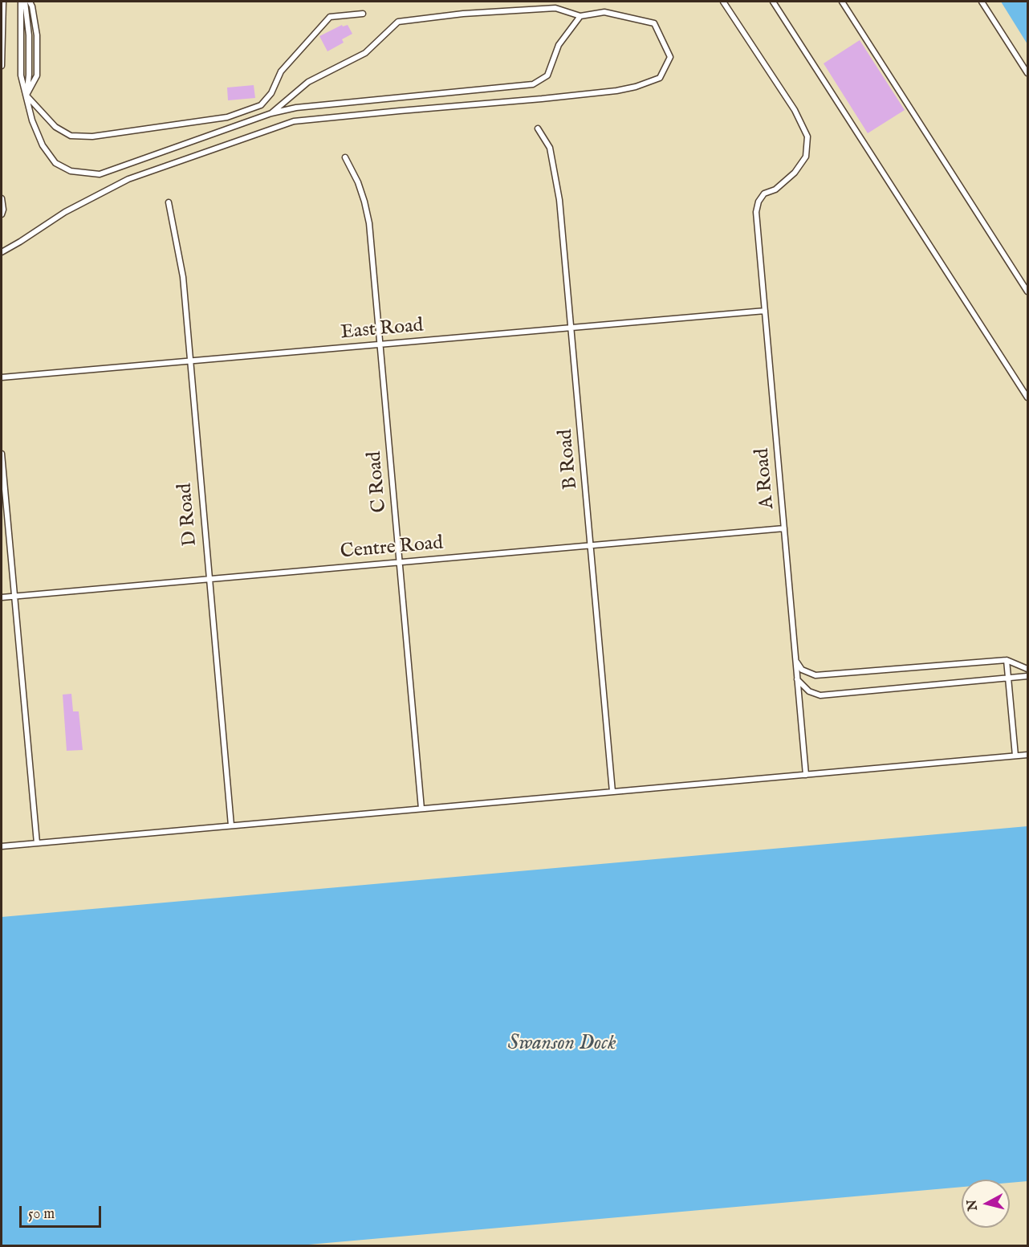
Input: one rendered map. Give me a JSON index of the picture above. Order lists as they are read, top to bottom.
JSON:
{
  "streets": {
    "lane": [
      "East Road",
      "B Road",
      "A Road",
      "C Road",
      "D Road",
      "Centre Road"
    ]
  },
  "crossings": [
    ["East Road", "B Road"],
    ["East Road", "A Road"],
    ["East Road", "C Road"],
    ["East Road", "D Road"],
    ["B Road", "Centre Road"],
    ["A Road", "Centre Road"],
    ["C Road", "Centre Road"],
    ["D Road", "Centre Road"]
  ],
  "water": ["Swanson Dock"],
  "scale_bar": "50 m",
  "north": "left"
}
